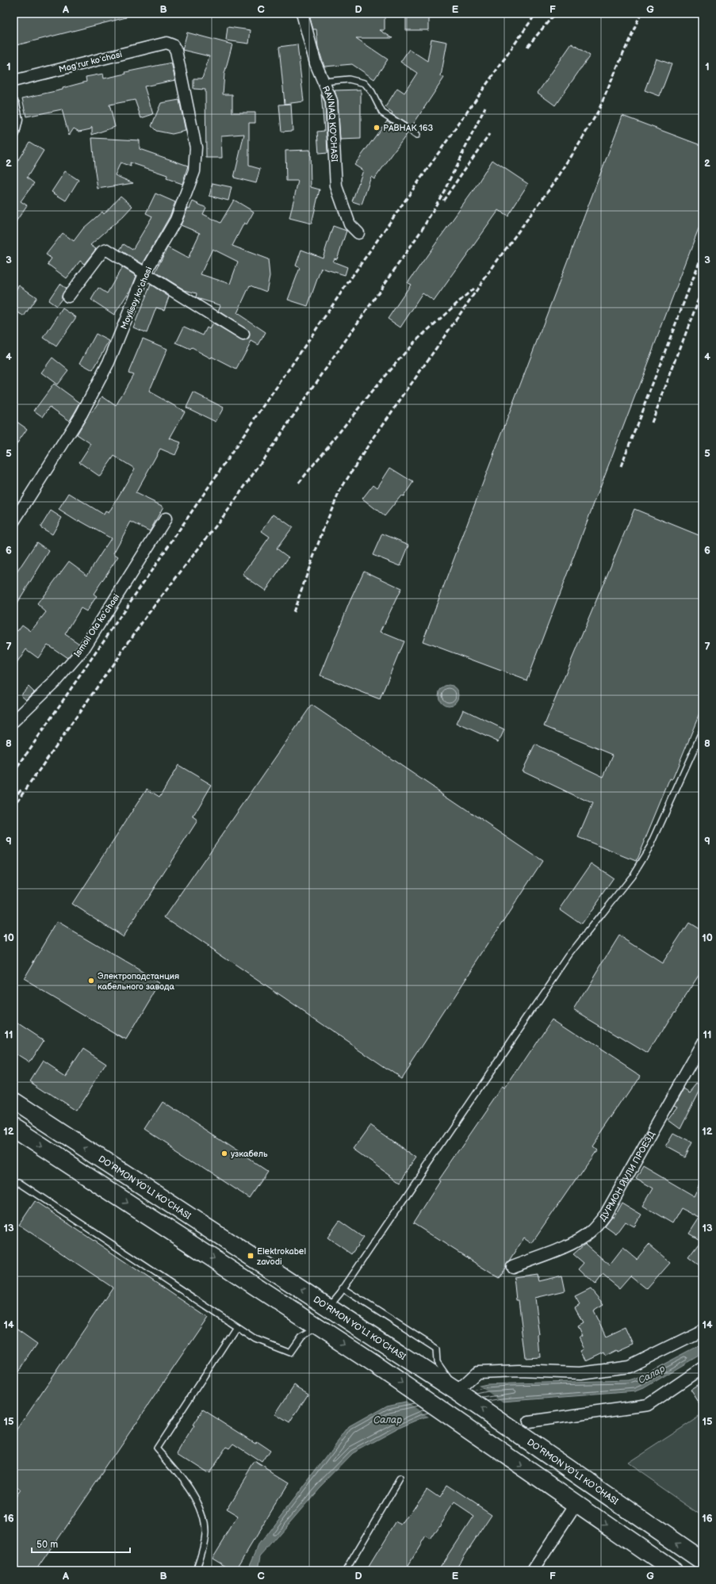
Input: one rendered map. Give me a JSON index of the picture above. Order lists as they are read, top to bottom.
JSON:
{
  "streets": {
    "main road": ["DO‘RMON YO‘LI KO‘CHASI"],
    "street": [
      "Magʻrur koʻchasi",
      "RAVNAQ KO'CHASI",
      "Moylisoy koʻchasi",
      "Ismoil Ota koʻchasi",
      "ДУРМОН ЙУЛИ ПРОЕЗД"
    ]
  },
  "crossings": [
    ["Magʻrur koʻchasi", "Moylisoy koʻchasi"]
  ],
  "water": ["Салар"],
  "places": {
    "other": ["РАВНАК 163", "Электроподстанция кабельного завода", "узкабель"],
    "transit": ["Elektrokabel zavodi"]
  },
  "scale_bar": "50 m",
  "grid": {
    "columns": [
      "A",
      "B",
      "C",
      "D",
      "E",
      "F",
      "G"
    ],
    "rows": [
      "1",
      "2",
      "3",
      "4",
      "5",
      "6",
      "7",
      "8",
      "9",
      "10",
      "11",
      "12",
      "13",
      "14",
      "15",
      "16"
    ]
  }
}
